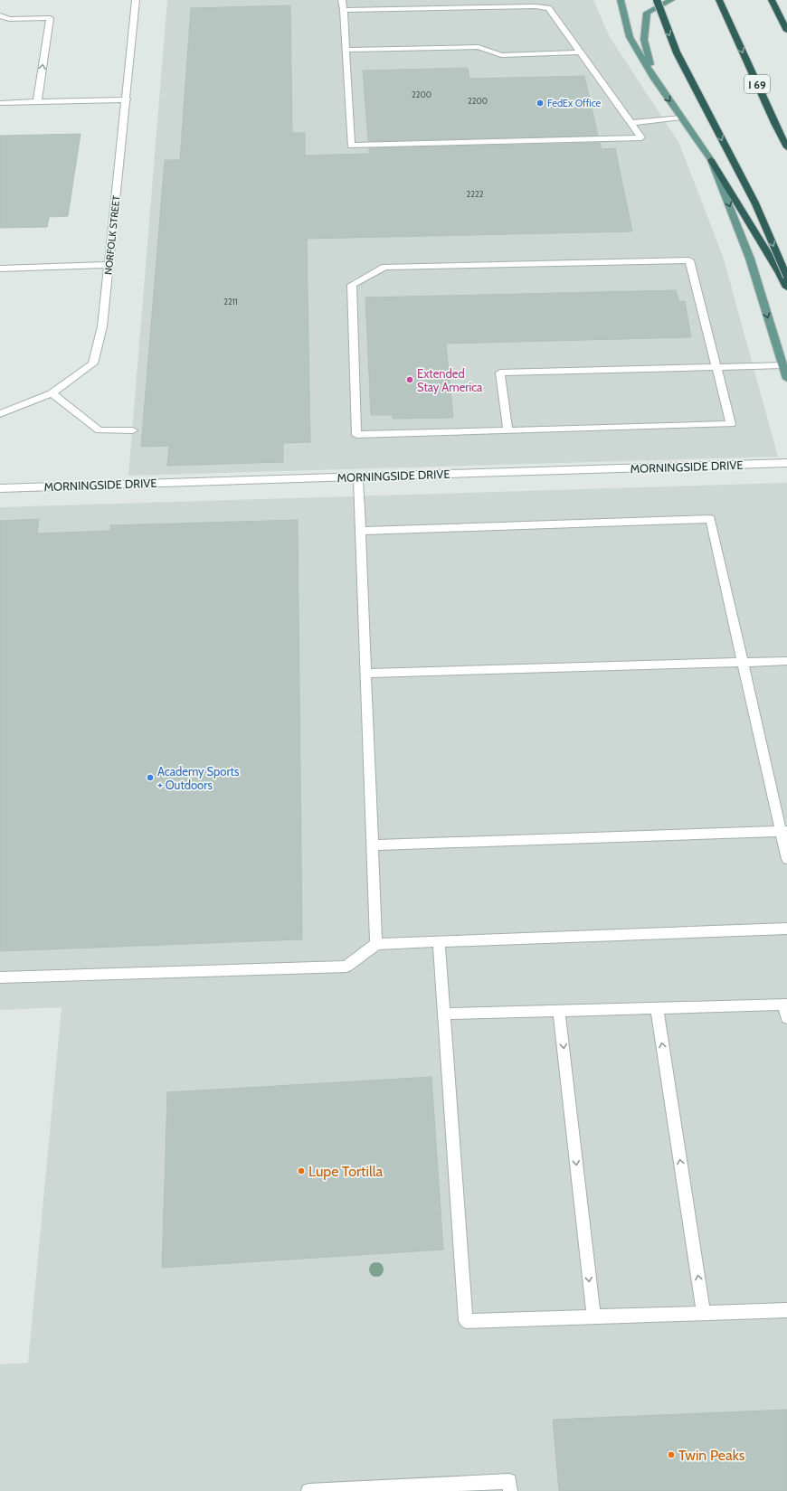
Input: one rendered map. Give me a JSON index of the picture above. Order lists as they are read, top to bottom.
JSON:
{
  "streets": {
    "highway": ["I 69"],
    "street": ["NORFOLK STREET", "MORNINGSIDE DRIVE"]
  },
  "places": [
    "FedEx Office",
    "Extended Stay America",
    "Academy Sports + Outdoors",
    "Lupe Tortilla",
    "Twin Peaks"
  ],
  "house_numbers": [
    "2200",
    "2200",
    "2222",
    "2211"
  ]
}
